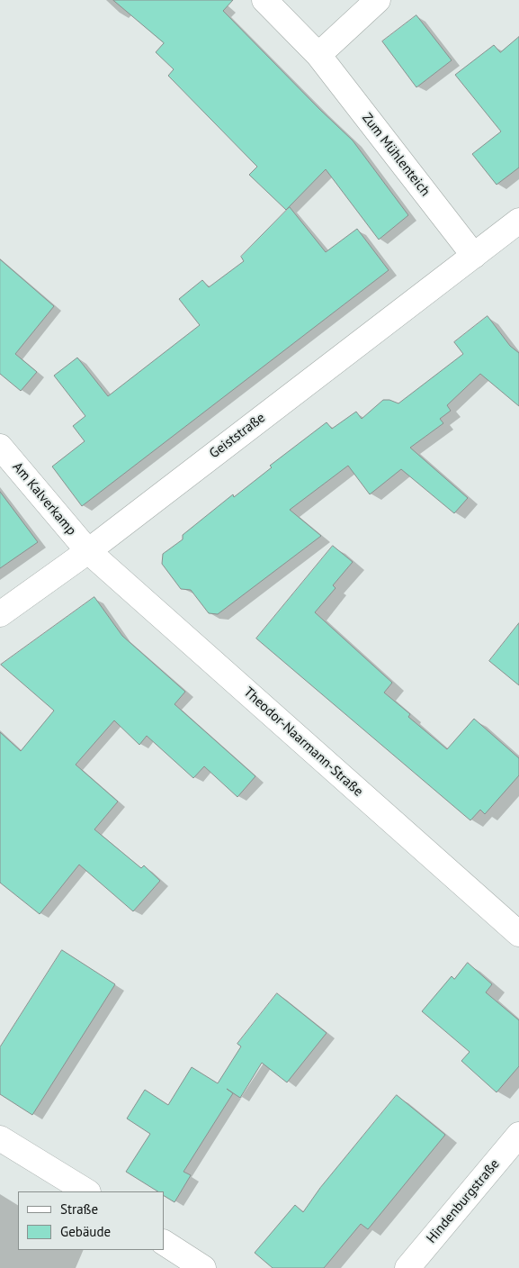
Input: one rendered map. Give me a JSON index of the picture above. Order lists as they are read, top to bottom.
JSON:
{
  "streets": {
    "street": [
      "Zum Mühlenteich",
      "Geiststraße",
      "Am Kalverkamp",
      "Theodor-Naarmann-Straße",
      "Hindenburgstraße"
    ]
  },
  "crossings": [
    ["Zum Mühlenteich", "Geiststraße"],
    ["Geiststraße", "Am Kalverkamp"],
    ["Geiststraße", "Theodor-Naarmann-Straße"],
    ["Am Kalverkamp", "Theodor-Naarmann-Straße"]
  ],
  "legend": ["Straße", "Gebäude"]
}
